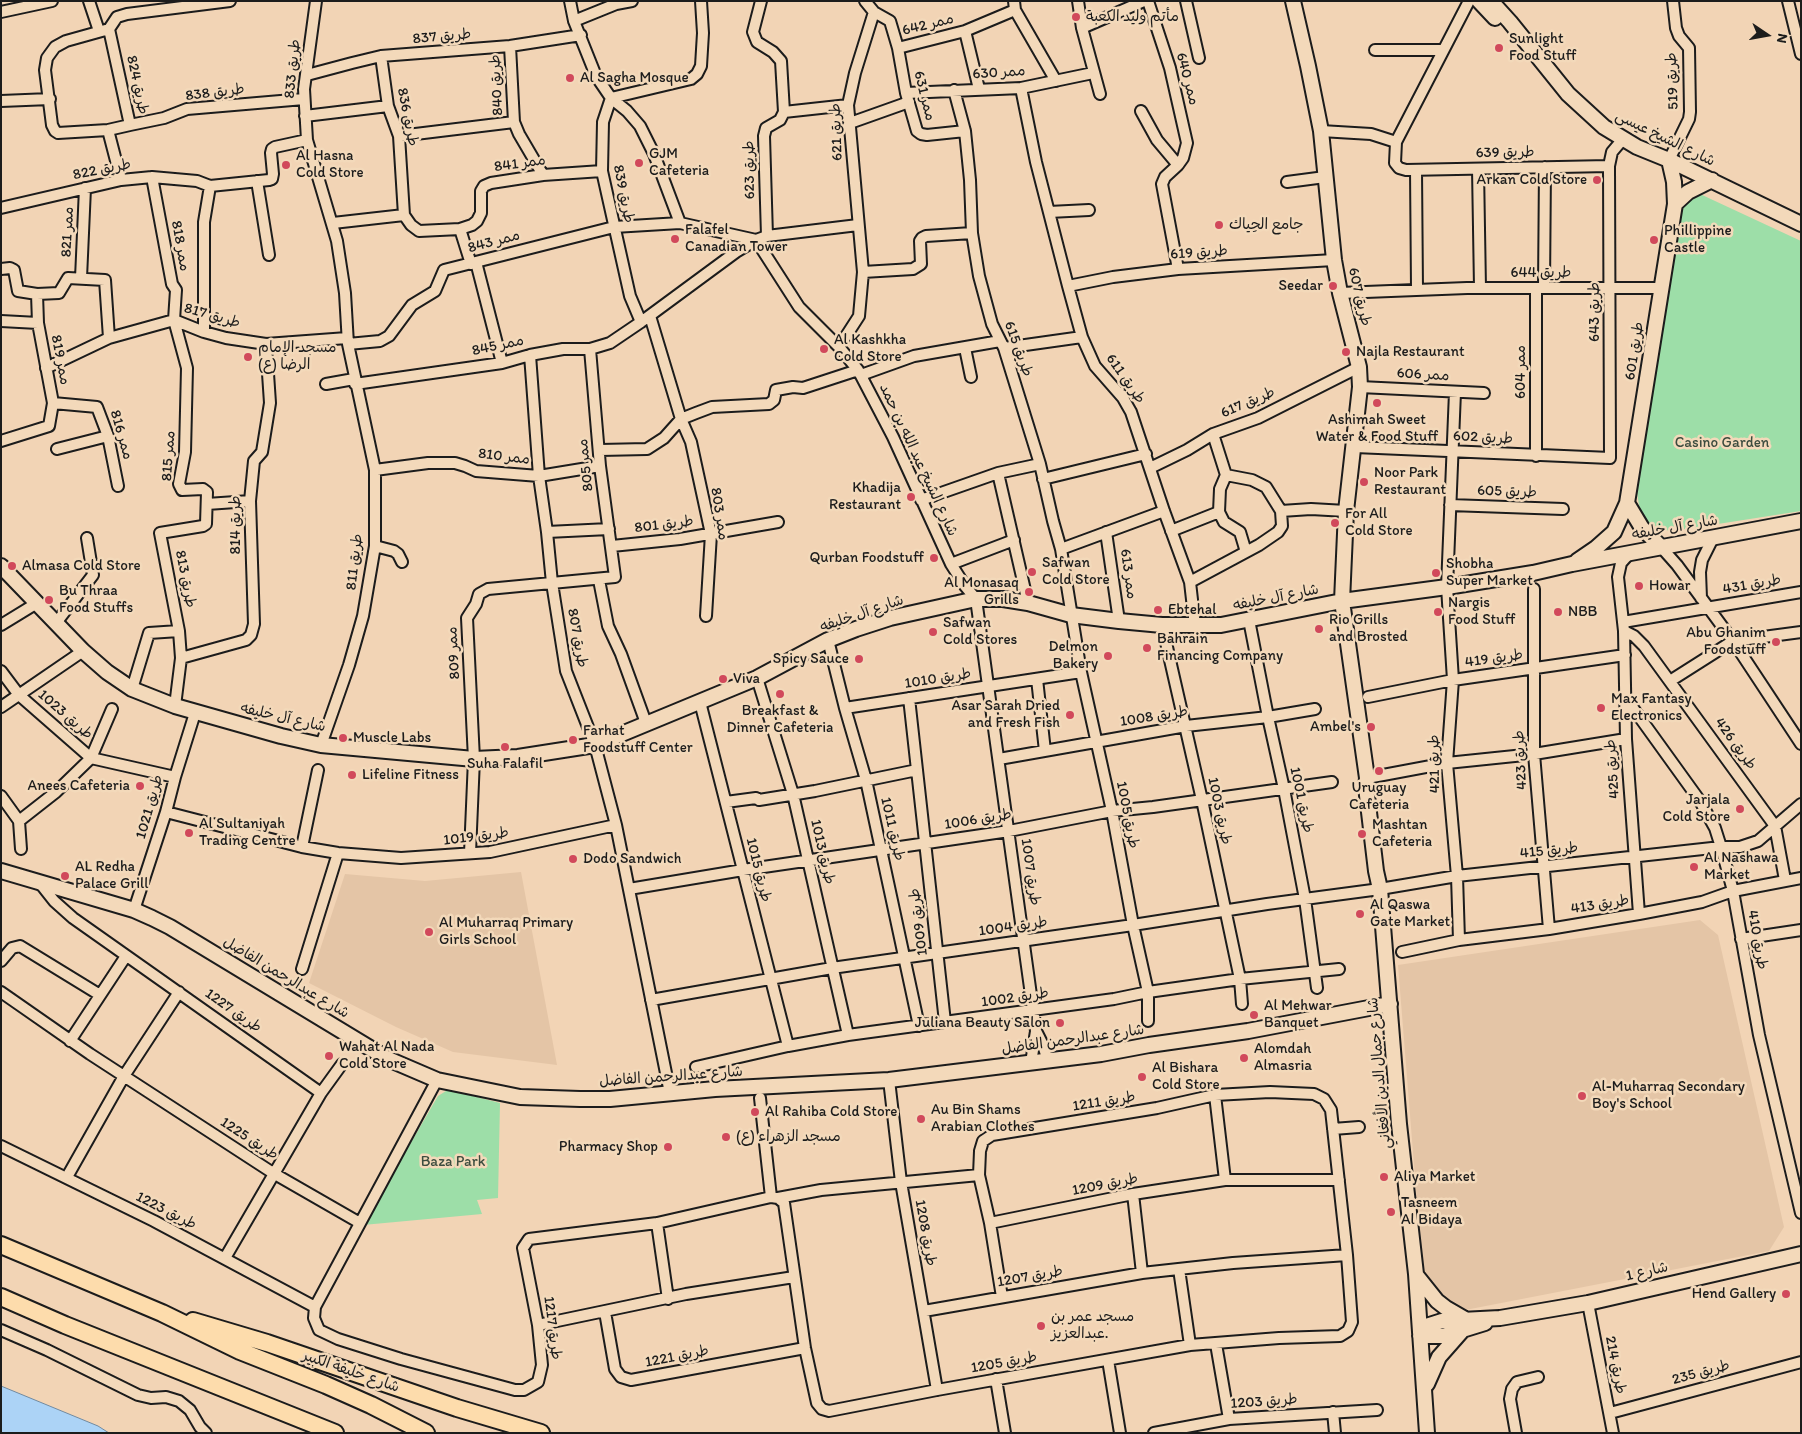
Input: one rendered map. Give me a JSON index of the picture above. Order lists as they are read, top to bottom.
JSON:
{
  "streets": {
    "main road": ["شارع خليفة الكبير"],
    "street": [
      "ممر 642",
      "طريق 837",
      "طريق 833",
      "ممر 630",
      "ممر 640",
      "طريق 519",
      "طريق 824",
      "طريق 840",
      "طريق 838",
      "ممر 631",
      "طريق 836",
      "طريق 621",
      "شارع الشيخ عيسى",
      "طريق 639",
      "ممر 841",
      "طريق 822",
      "طريق 623",
      "طريق 839",
      "ممر 821",
      "ممر 843",
      "ممر 818",
      "طريق 619",
      "طريق 644",
      "طريق 607",
      "طريق 643",
      "طريق 817",
      "ممر 845",
      "طريق 615",
      "طريق 601",
      "ممر 819",
      "ممر 604",
      "ممر 606",
      "طريق 611",
      "طريق 617",
      "ممر 816",
      "طريق 602",
      "ممر 815",
      "ممر 810",
      "شارع الشيخ عبد الله بن حمد",
      "ممر 805",
      "طريق 605",
      "ممر 803",
      "طريق 814",
      "طريق 801",
      "شارع آل خليفه",
      "طريق 811",
      "ممر 613",
      "طريق 813",
      "طريق 431",
      "طريق 807",
      "ممر 809",
      "طريق 419",
      "طريق 1010",
      "طريق 1023",
      "طريق 1008",
      "طريق 426",
      "طريق 423",
      "طريق 421",
      "طريق 425",
      "طريق 1001",
      "طريق 1021",
      "طريق 1003",
      "طريق 1005",
      "طريق 1006",
      "طريق 1011",
      "طريق 1019",
      "طريق 415",
      "طريق 1013",
      "طريق 1015",
      "طريق 1007",
      "طريق 413",
      "طريق 1009",
      "طريق 1004",
      "طريق 410",
      "شارع عبدالرحمن الفاضل",
      "طريق 1002",
      "طريق 1227",
      "شارع جمال الدين الأفغاني",
      "طريق 1211",
      "طريق 1225",
      "طريق 1209",
      "طريق 1223",
      "طريق 1208",
      "شارع 1",
      "طريق 1207",
      "طريق 1217",
      "طريق 1221",
      "طريق 1205",
      "طريق 214",
      "طريق 235",
      "طريق 1203"
    ]
  },
  "crossings": [
    ["ممر 642", "ممر 630"],
    ["ممر 642", "ممر 631"],
    ["طريق 837", "طريق 833"],
    ["طريق 837", "طريق 840"],
    ["طريق 837", "طريق 836"],
    ["طريق 833", "طريق 838"],
    ["طريق 833", "طريق 811"],
    ["ممر 630", "ممر 631"],
    ["ممر 630", "طريق 621"],
    ["ممر 630", "طريق 615"],
    ["ممر 630", "طريق 611"],
    ["ممر 640", "طريق 619"],
    ["طريق 519", "شارع الشيخ عيسى"],
    ["طريق 519", "طريق 601"],
    ["طريق 824", "طريق 838"],
    ["طريق 840", "ممر 841"],
    ["ممر 631", "طريق 621"],
    ["ممر 631", "طريق 615"],
    ["طريق 621", "شارع الشيخ عبد الله بن حمد"],
    ["شارع الشيخ عيسى", "طريق 601"],
    ["طريق 639", "طريق 643"],
    ["طريق 639", "ممر 604"],
    ["ممر 841", "طريق 839"],
    ["طريق 822", "ممر 821"],
    ["طريق 822", "ممر 818"],
    ["طريق 839", "ممر 843"],
    ["طريق 839", "ممر 845"],
    ["ممر 821", "طريق 817"],
    ["ممر 821", "ممر 819"],
    ["ممر 843", "طريق 817"],
    ["ممر 843", "طريق 811"],
    ["ممر 818", "طريق 817"],
    ["ممر 818", "ممر 815"],
    ["طريق 619", "طريق 607"],
    ["طريق 619", "طريق 611"],
    ["طريق 644", "طريق 607"],
    ["طريق 644", "طريق 643"],
    ["طريق 644", "طريق 601"],
    ["طريق 644", "ممر 604"],
    ["طريق 607", "ممر 606"],
    ["طريق 607", "طريق 617"],
    ["طريق 607", "طريق 602"],
    ["طريق 607", "شارع آل خليفه"],
    ["طريق 607", "شارع جمال الدين الأفغاني"],
    ["طريق 643", "طريق 602"],
    ["طريق 817", "ممر 819"],
    ["طريق 817", "ممر 815"],
    ["طريق 817", "طريق 814"],
    ["طريق 817", "طريق 811"],
    ["ممر 845", "شارع الشيخ عبد الله بن حمد"],
    ["ممر 845", "ممر 805"],
    ["ممر 845", "ممر 803"],
    ["ممر 845", "طريق 811"],
    ["ممر 845", "طريق 807"],
    ["طريق 615", "شارع آل خليفه"],
    ["طريق 615", "ممر 613"],
    ["طريق 615", "طريق 1005"],
    ["طريق 601", "شارع آل خليفه"],
    ["ممر 819", "ممر 816"],
    ["ممر 604", "طريق 602"],
    ["طريق 611", "طريق 617"],
    ["طريق 611", "شارع آل خليفه"],
    ["طريق 611", "ممر 613"],
    ["ممر 815", "طريق 813"],
    ["ممر 810", "ممر 805"],
    ["ممر 810", "طريق 811"],
    ["ممر 810", "طريق 807"],
    ["شارع الشيخ عبد الله بن حمد", "شارع آل خليفه"],
    ["شارع الشيخ عبد الله بن حمد", "طريق 1007"],
    ["ممر 805", "طريق 801"],
    ["ممر 805", "ممر 809"],
    ["ممر 803", "طريق 801"],
    ["طريق 814", "طريق 813"],
    ["شارع آل خليفه", "طريق 811"],
    ["شارع آل خليفه", "ممر 613"],
    ["شارع آل خليفه", "طريق 813"],
    ["شارع آل خليفه", "طريق 807"],
    ["شارع آل خليفه", "ممر 809"],
    ["شارع آل خليفه", "طريق 421"],
    ["شارع آل خليفه", "طريق 425"],
    ["شارع آل خليفه", "طريق 1001"],
    ["شارع آل خليفه", "طريق 1021"],
    ["شارع آل خليفه", "طريق 1003"],
    ["شارع آل خليفه", "طريق 1005"],
    ["شارع آل خليفه", "طريق 1011"],
    ["شارع آل خليفه", "طريق 1013"],
    ["شارع آل خليفه", "طريق 1015"],
    ["شارع آل خليفه", "طريق 1007"],
    ["شارع آل خليفه", "شارع جمال الدين الأفغاني"],
    ["طريق 807", "ممر 809"],
    ["ممر 809", "طريق 1019"],
    ["طريق 419", "طريق 423"],
    ["طريق 419", "طريق 421"],
    ["طريق 419", "طريق 425"],
    ["طريق 1010", "طريق 1005"],
    ["طريق 1010", "طريق 1011"],
    ["طريق 1010", "طريق 1007"],
    ["طريق 1010", "طريق 1009"],
    ["طريق 1023", "طريق 1021"],
    ["طريق 1008", "طريق 1001"],
    ["طريق 1008", "طريق 1003"],
    ["طريق 1008", "طريق 1005"],
    ["طريق 1008", "طريق 1007"],
    ["طريق 426", "طريق 425"],
    ["طريق 423", "طريق 415"],
    ["طريق 423", "طريق 413"],
    ["طريق 421", "طريق 415"],
    ["طريق 421", "طريق 413"],
    ["طريق 425", "طريق 415"],
    ["طريق 425", "طريق 413"],
    ["طريق 425", "طريق 410"],
    ["طريق 1001", "طريق 1006"],
    ["طريق 1001", "طريق 1004"],
    ["طريق 1001", "طريق 1002"],
    ["طريق 1021", "طريق 1019"],
    ["طريق 1021", "شارع عبدالرحمن الفاضل"],
    ["طريق 1003", "طريق 1006"],
    ["طريق 1003", "طريق 1004"],
    ["طريق 1003", "طريق 1002"],
    ["طريق 1005", "طريق 1006"],
    ["طريق 1005", "طريق 1004"],
    ["طريق 1005", "طريق 1002"],
    ["طريق 1006", "طريق 1011"],
    ["طريق 1006", "طريق 1013"],
    ["طريق 1006", "طريق 1015"],
    ["طريق 1006", "طريق 1007"],
    ["طريق 1006", "طريق 1009"],
    ["طريق 1011", "طريق 1004"],
    ["طريق 1011", "طريق 1002"],
    ["طريق 415", "طريق 1004"],
    ["طريق 415", "طريق 410"],
    ["طريق 415", "شارع جمال الدين الأفغاني"],
    ["طريق 1013", "طريق 1004"],
    ["طريق 1013", "طريق 1002"],
    ["طريق 1015", "طريق 1004"],
    ["طريق 1015", "طريق 1002"],
    ["طريق 1007", "طريق 1004"],
    ["طريق 1007", "شارع عبدالرحمن الفاضل"],
    ["طريق 1007", "طريق 1002"],
    ["طريق 413", "طريق 410"],
    ["طريق 1009", "طريق 1004"],
    ["طريق 1009", "طريق 1002"],
    ["طريق 1004", "شارع جمال الدين الأفغاني"],
    ["شارع عبدالرحمن الفاضل", "طريق 1227"],
    ["شارع عبدالرحمن الفاضل", "شارع جمال الدين الأفغاني"],
    ["شارع عبدالرحمن الفاضل", "طريق 1208"],
    ["شارع جمال الدين الأفغاني", "شارع 1"],
    ["طريق 1211", "طريق 1209"],
    ["طريق 1211", "طريق 1207"],
    ["طريق 1211", "طريق 1205"],
    ["طريق 1209", "طريق 1205"],
    ["طريق 1223", "طريق 1217"],
    ["طريق 1208", "طريق 1207"],
    ["طريق 1208", "طريق 1217"],
    ["طريق 1208", "طريق 1205"],
    ["شارع 1", "طريق 214"],
    ["طريق 1207", "طريق 1205"],
    ["طريق 1217", "طريق 1205"],
    ["طريق 1221", "طريق 1205"],
    ["طريق 214", "طريق 235"]
  ],
  "parks": ["Casino Garden", "Baza Park"],
  "places": [
    "مأتم وليد الكعبة",
    "Sunlight Food Stuff",
    "Al Sagha Mosque",
    "GJM Cafeteria",
    "Al Hasna Cold Store",
    "Arkan Cold Store",
    "جامع الحِياك",
    "Falafel Canadian Tower",
    "Phillippine Castle",
    "Seedar",
    "Al Kashkha Cold Store",
    "Najla Restaurant",
    "مسجد الإمام الرضا (ع)",
    "Ashimah Sweet Water & Food Stuff",
    "Noor Park Restaurant",
    "Khadija Restaurant",
    "For All Cold Store",
    "Qurban Foodstuff",
    "Almasa Cold Store",
    "Safwan Cold Store",
    "Shobha Super Market",
    "Howar",
    "Al Monasaq Grills",
    "Bu Thraa Food Stuffs",
    "Ebtehal",
    "Nargis Food Stuff",
    "NBB",
    "Rio Grills and Brosted",
    "Safwan Cold Stores",
    "Abu Ghanim Foodstuff",
    "Bahrain Financing Company",
    "Delmon Bakery",
    "Spicy Sauce",
    "Viva",
    "Breakfast & Dinner Cafeteria",
    "Max Fantasy Electronics",
    "Asar Sarah Dried and Fresh Fish",
    "Ambel's",
    "Muscle Labs",
    "Farhat Foodstuff Center",
    "Suha Falafil",
    "Uruguay Cafeteria",
    "Lifeline Fitness",
    "Anees Cafeteria",
    "Jarjala Cold Store",
    "Al Sultaniyah Trading Centre",
    "Mashtan Cafeteria",
    "Dodo Sandwich",
    "Al Nashawa Market",
    "AL Redha Palace Grill",
    "Al Qaswa Gate Market",
    "Al Muharraq Primary Girls School",
    "Al Mehwar Banquet",
    "Juliana Beauty Salon",
    "Wahat Al Nada Cold Store",
    "Alomdah Almasria",
    "Al Bishara Cold Store",
    "Al-Muharraq Secondary Boy's School",
    "Al Rahiba Cold Store",
    "Au Bin Shams Arabian Clothes",
    "مسجد الزهراء (ع)",
    "Pharmacy Shop",
    "Aliya Market",
    "Tasneem Al Bidaya",
    "Hend Gallery",
    "مسجد عمر بن عبدالعزيز."
  ],
  "north": "right"
}
